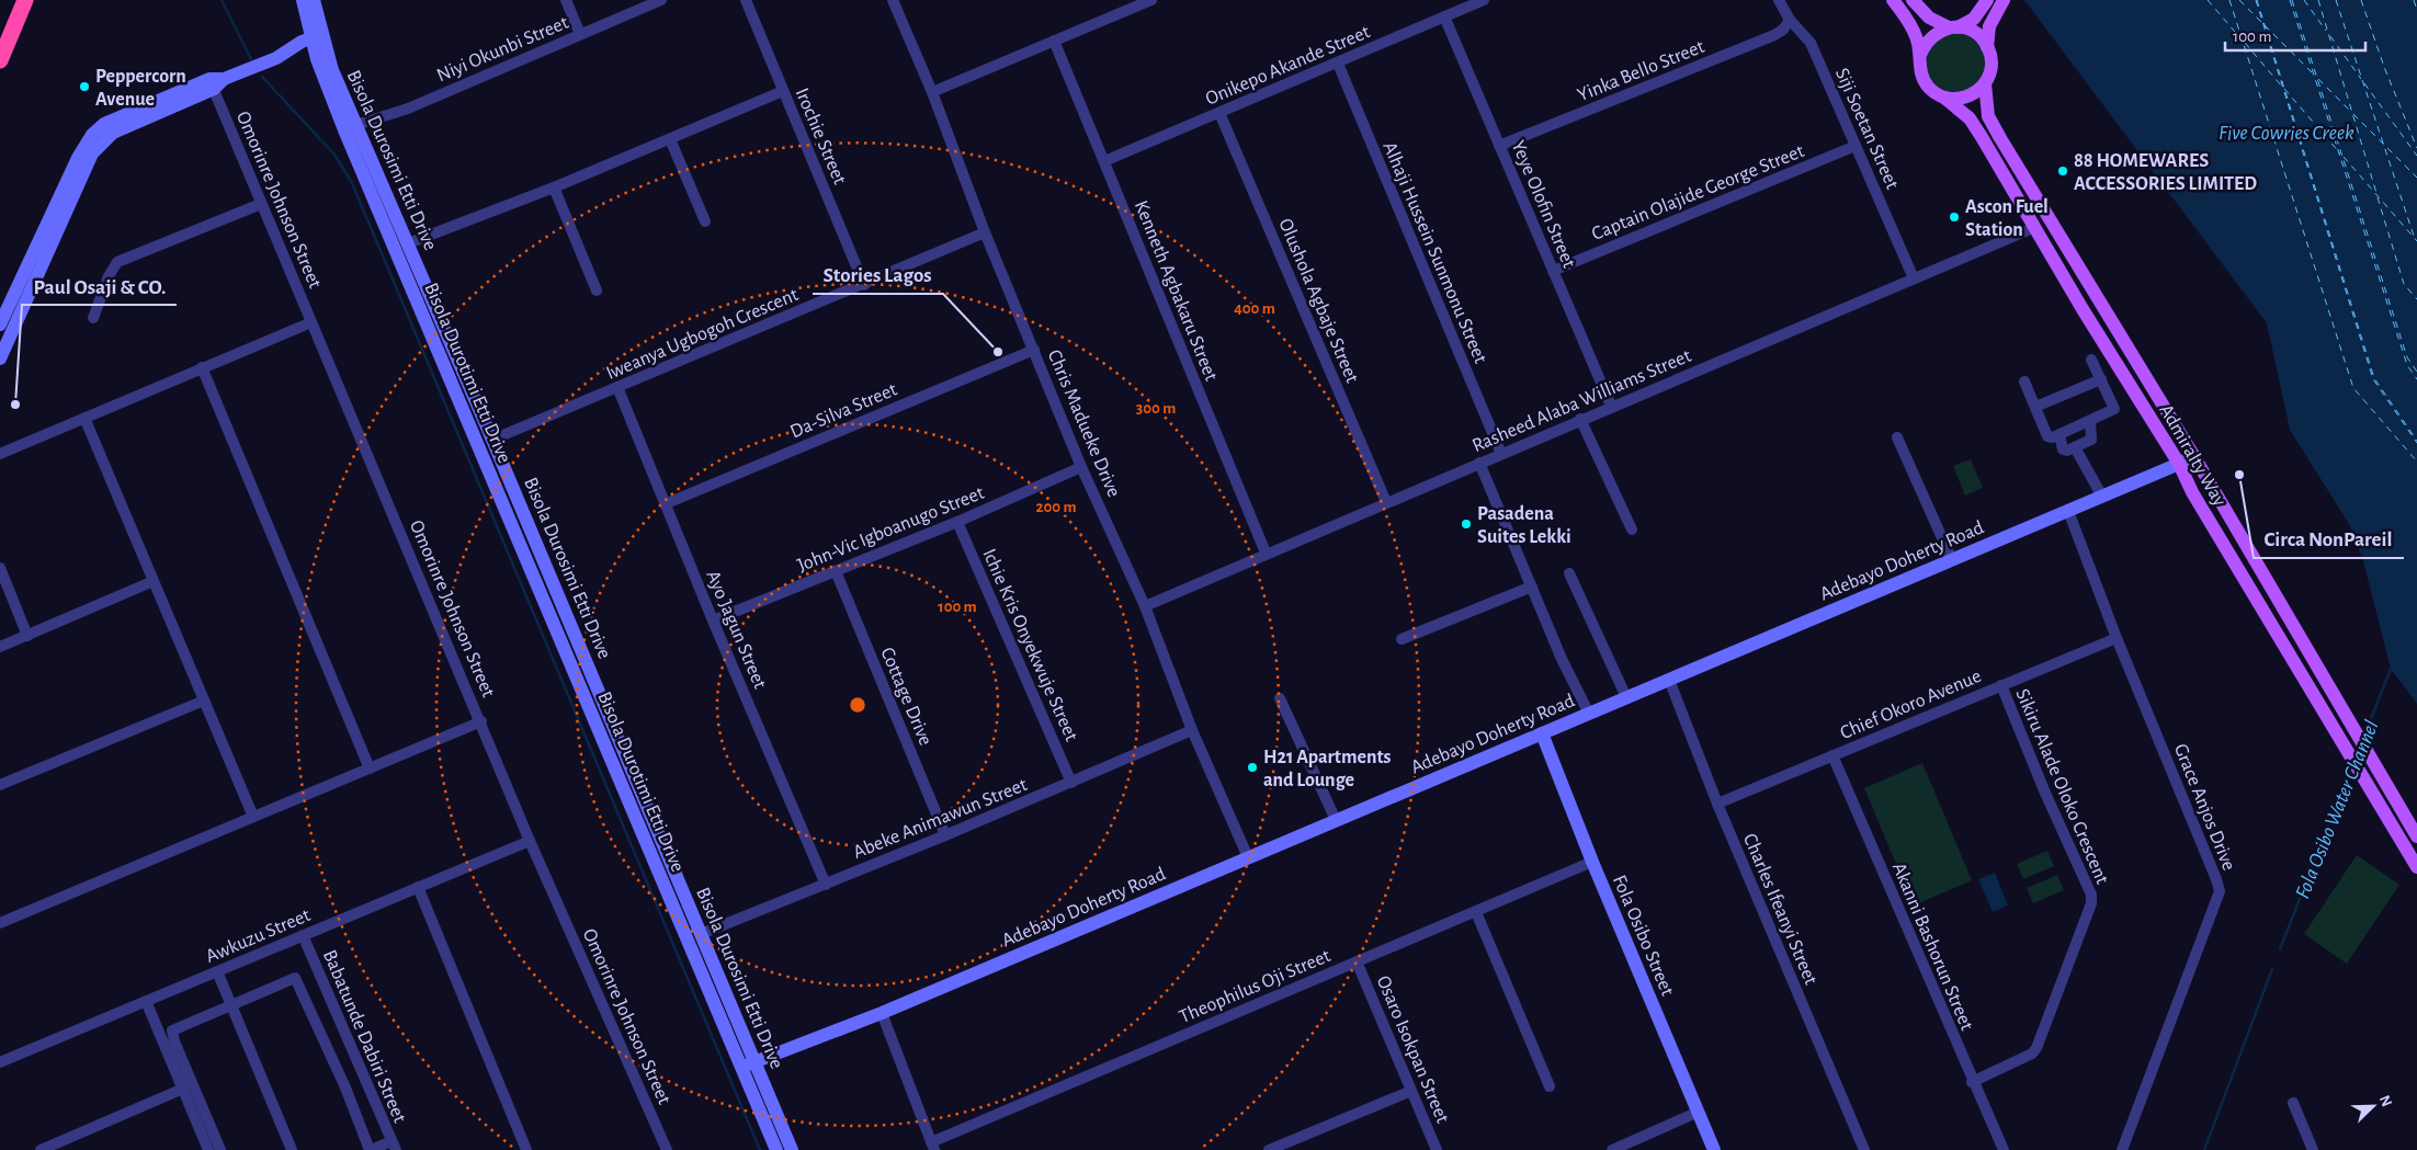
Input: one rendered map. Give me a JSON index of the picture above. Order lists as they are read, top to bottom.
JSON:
{
  "streets": {
    "main road": ["Admiralty Way"],
    "street": [
      "Niyi Okunbi Street",
      "Onikepo Akande Street",
      "Yinka Bello Street",
      "Siji Soetan Street",
      "Irochie Street",
      "Bisola Durosimi Etti Drive",
      "Captain Olajide George Street",
      "Omorinre Johnson Street",
      "Yeye Olofin Street",
      "Alhaji Hussein Sunmonu Street",
      "Kenneth Agbakaru Street",
      "Olushola Agbaje Street",
      "Iweanya Ugbogoh Crescent",
      "Bisola Durotimi Etti Drive",
      "Rasheed Alaba Williams Street",
      "Da-Silva Street",
      "Chris Madueke Drive",
      "John-Vic Igboanugo Street",
      "Adebayo Doherty Road",
      "Ayo Jagun Street",
      "Ichie Kris Onyekwuje Street",
      "Cottage Drive",
      "Chief Okoro Avenue",
      "Sikiru Alade Oloko Crescent",
      "Grace Anjos Drive",
      "Abeke Animawun Street",
      "Charles Ifeanyi Street",
      "Awkuzu Street",
      "Fola Osibo Street",
      "Akanni Bashorun Street",
      "Theophilus Oji Street",
      "Babatunde Dabiri Street",
      "Osaro Isokpan Street"
    ]
  },
  "crossings": [
    ["Niyi Okunbi Street", "Bisola Durosimi Etti Drive"],
    ["Onikepo Akande Street", "Yeye Olofin Street"],
    ["Onikepo Akande Street", "Alhaji Hussein Sunmonu Street"],
    ["Onikepo Akande Street", "Kenneth Agbakaru Street"],
    ["Onikepo Akande Street", "Olushola Agbaje Street"],
    ["Yinka Bello Street", "Siji Soetan Street"],
    ["Yinka Bello Street", "Yeye Olofin Street"],
    ["Siji Soetan Street", "Captain Olajide George Street"],
    ["Siji Soetan Street", "Rasheed Alaba Williams Street"],
    ["Irochie Street", "Iweanya Ugbogoh Crescent"],
    ["Bisola Durosimi Etti Drive", "Iweanya Ugbogoh Crescent"],
    ["Bisola Durosimi Etti Drive", "Bisola Durotimi Etti Drive"],
    ["Bisola Durosimi Etti Drive", "Adebayo Doherty Road"],
    ["Bisola Durosimi Etti Drive", "Abeke Animawun Street"],
    ["Captain Olajide George Street", "Yeye Olofin Street"],
    ["Omorinre Johnson Street", "Awkuzu Street"],
    ["Yeye Olofin Street", "Rasheed Alaba Williams Street"],
    ["Alhaji Hussein Sunmonu Street", "Rasheed Alaba Williams Street"],
    ["Kenneth Agbakaru Street", "Rasheed Alaba Williams Street"],
    ["Olushola Agbaje Street", "Rasheed Alaba Williams Street"],
    ["Iweanya Ugbogoh Crescent", "Chris Madueke Drive"],
    ["Iweanya Ugbogoh Crescent", "Ayo Jagun Street"],
    ["Bisola Durotimi Etti Drive", "Adebayo Doherty Road"],
    ["Rasheed Alaba Williams Street", "Chris Madueke Drive"],
    ["Rasheed Alaba Williams Street", "Admiralty Way"],
    ["Da-Silva Street", "Chris Madueke Drive"],
    ["Da-Silva Street", "Ayo Jagun Street"],
    ["Chris Madueke Drive", "John-Vic Igboanugo Street"],
    ["Chris Madueke Drive", "Adebayo Doherty Road"],
    ["Chris Madueke Drive", "Abeke Animawun Street"],
    ["Admiralty Way", "Adebayo Doherty Road"],
    ["John-Vic Igboanugo Street", "Ayo Jagun Street"],
    ["John-Vic Igboanugo Street", "Ichie Kris Onyekwuje Street"],
    ["John-Vic Igboanugo Street", "Cottage Drive"],
    ["Adebayo Doherty Road", "Grace Anjos Drive"],
    ["Adebayo Doherty Road", "Charles Ifeanyi Street"],
    ["Adebayo Doherty Road", "Fola Osibo Street"],
    ["Ayo Jagun Street", "Abeke Animawun Street"],
    ["Ichie Kris Onyekwuje Street", "Abeke Animawun Street"],
    ["Cottage Drive", "Abeke Animawun Street"],
    ["Chief Okoro Avenue", "Sikiru Alade Oloko Crescent"],
    ["Chief Okoro Avenue", "Grace Anjos Drive"],
    ["Chief Okoro Avenue", "Charles Ifeanyi Street"],
    ["Chief Okoro Avenue", "Akanni Bashorun Street"],
    ["Sikiru Alade Oloko Crescent", "Akanni Bashorun Street"],
    ["Awkuzu Street", "Babatunde Dabiri Street"],
    ["Fola Osibo Street", "Theophilus Oji Street"],
    ["Theophilus Oji Street", "Osaro Isokpan Street"]
  ],
  "water": ["Five Cowries Creek", "Fola Osibo Water Channel"],
  "places": [
    "Peppercorn Avenue",
    "88 HOMEWARES ACCESSORIES LIMITED",
    "Ascon Fuel Station",
    "Stories Lagos",
    "Paul Osaji & CO.",
    "Circa NonPareil",
    "Pasadena Suites Lekki",
    "H21 Apartments and Lounge"
  ],
  "scale_bar": "100 m",
  "north": "top right",
  "rings": [
    "400 m",
    "300 m",
    "200 m",
    "100 m"
  ]
}
